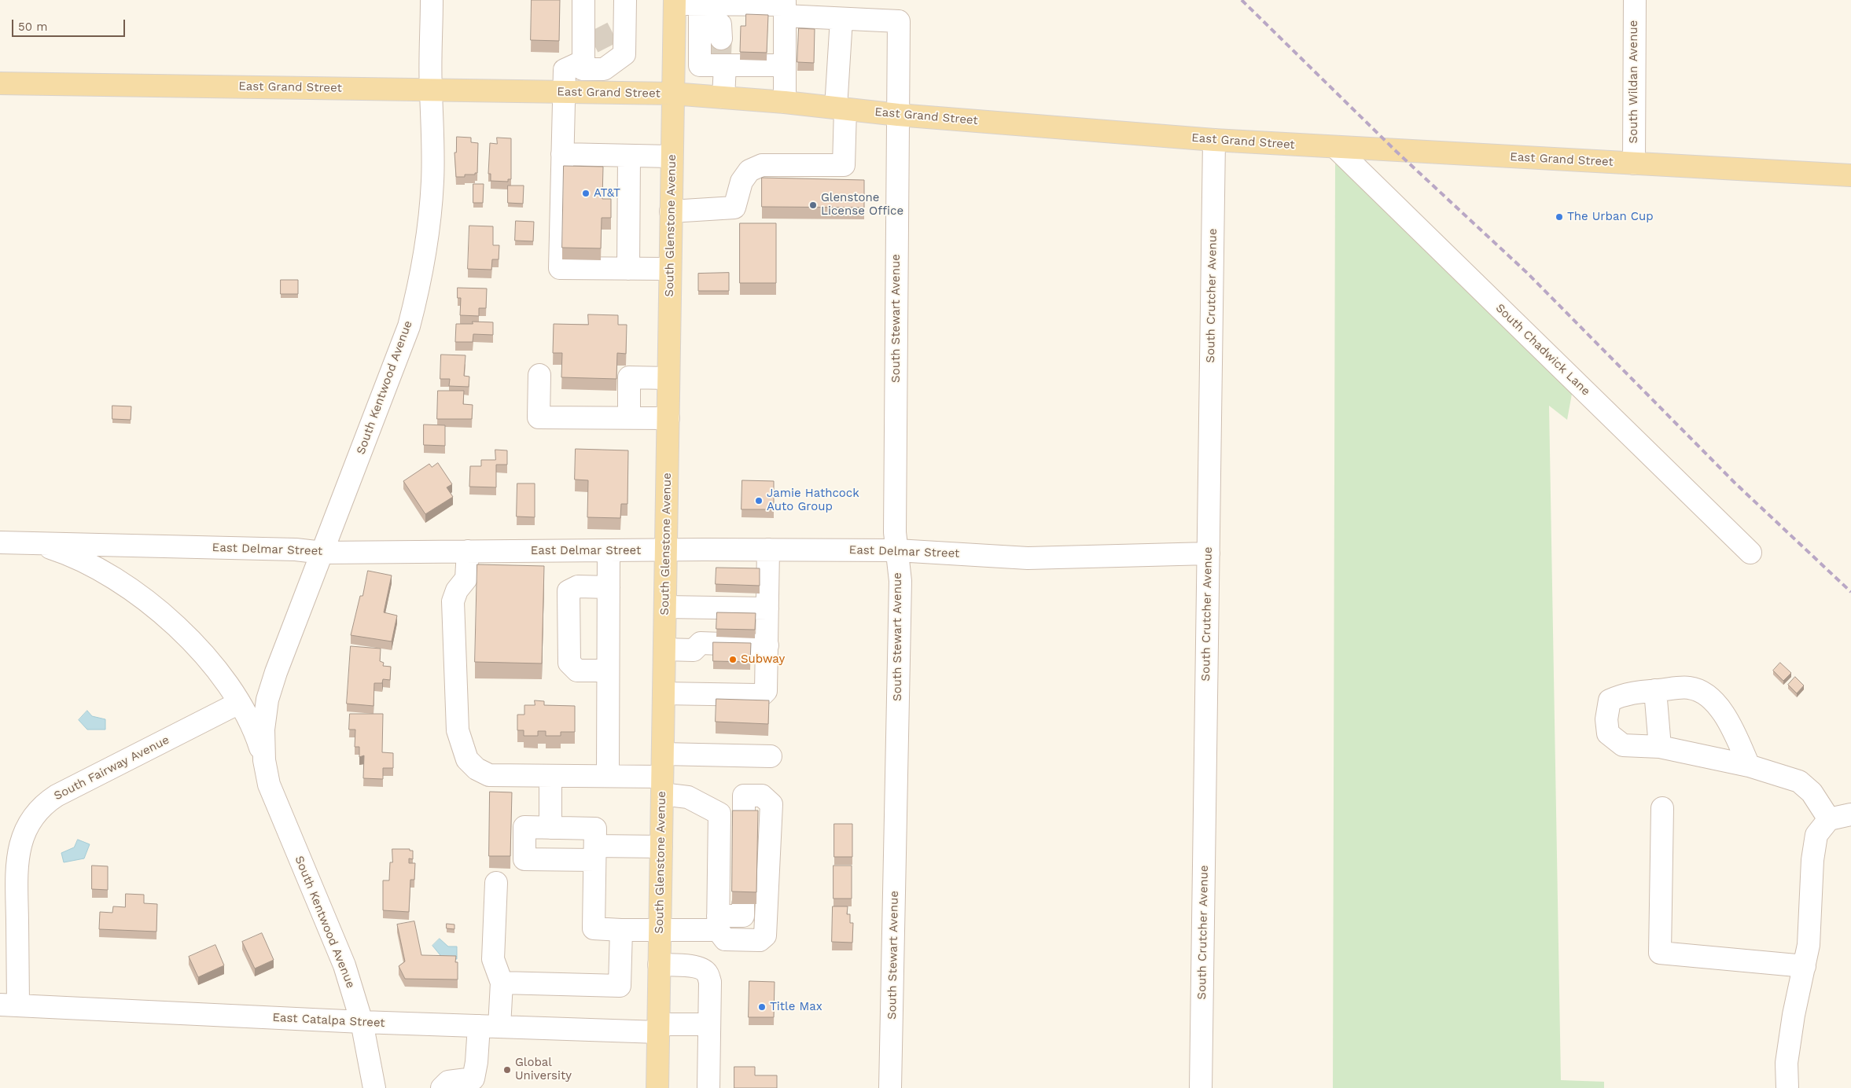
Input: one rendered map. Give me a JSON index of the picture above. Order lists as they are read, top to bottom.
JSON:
{
  "streets": {
    "main road": ["East Grand Street", "South Glenstone Avenue"],
    "street": [
      "South Wildan Avenue",
      "South Crutcher Avenue",
      "South Stewart Avenue",
      "South Chadwick Lane",
      "South Kentwood Avenue",
      "East Delmar Street",
      "South Fairway Avenue",
      "East Catalpa Street"
    ]
  },
  "crossings": [
    ["South Wildan Avenue", "East Grand Street"],
    ["East Grand Street", "South Glenstone Avenue"],
    ["East Grand Street", "South Crutcher Avenue"],
    ["East Grand Street", "South Stewart Avenue"],
    ["East Grand Street", "South Chadwick Lane"],
    ["East Grand Street", "South Kentwood Avenue"],
    ["South Glenstone Avenue", "East Delmar Street"],
    ["South Glenstone Avenue", "East Catalpa Street"],
    ["South Crutcher Avenue", "East Delmar Street"],
    ["South Stewart Avenue", "East Delmar Street"],
    ["South Kentwood Avenue", "East Delmar Street"],
    ["South Kentwood Avenue", "South Fairway Avenue"],
    ["South Kentwood Avenue", "East Catalpa Street"],
    ["East Delmar Street", "South Fairway Avenue"],
    ["South Fairway Avenue", "East Catalpa Street"]
  ],
  "places": [
    "AT&T",
    "Glenstone License Office",
    "The Urban Cup",
    "Jamie Hathcock Auto Group",
    "Subway",
    "Title Max",
    "Global University"
  ],
  "scale_bar": "50 m"
}
